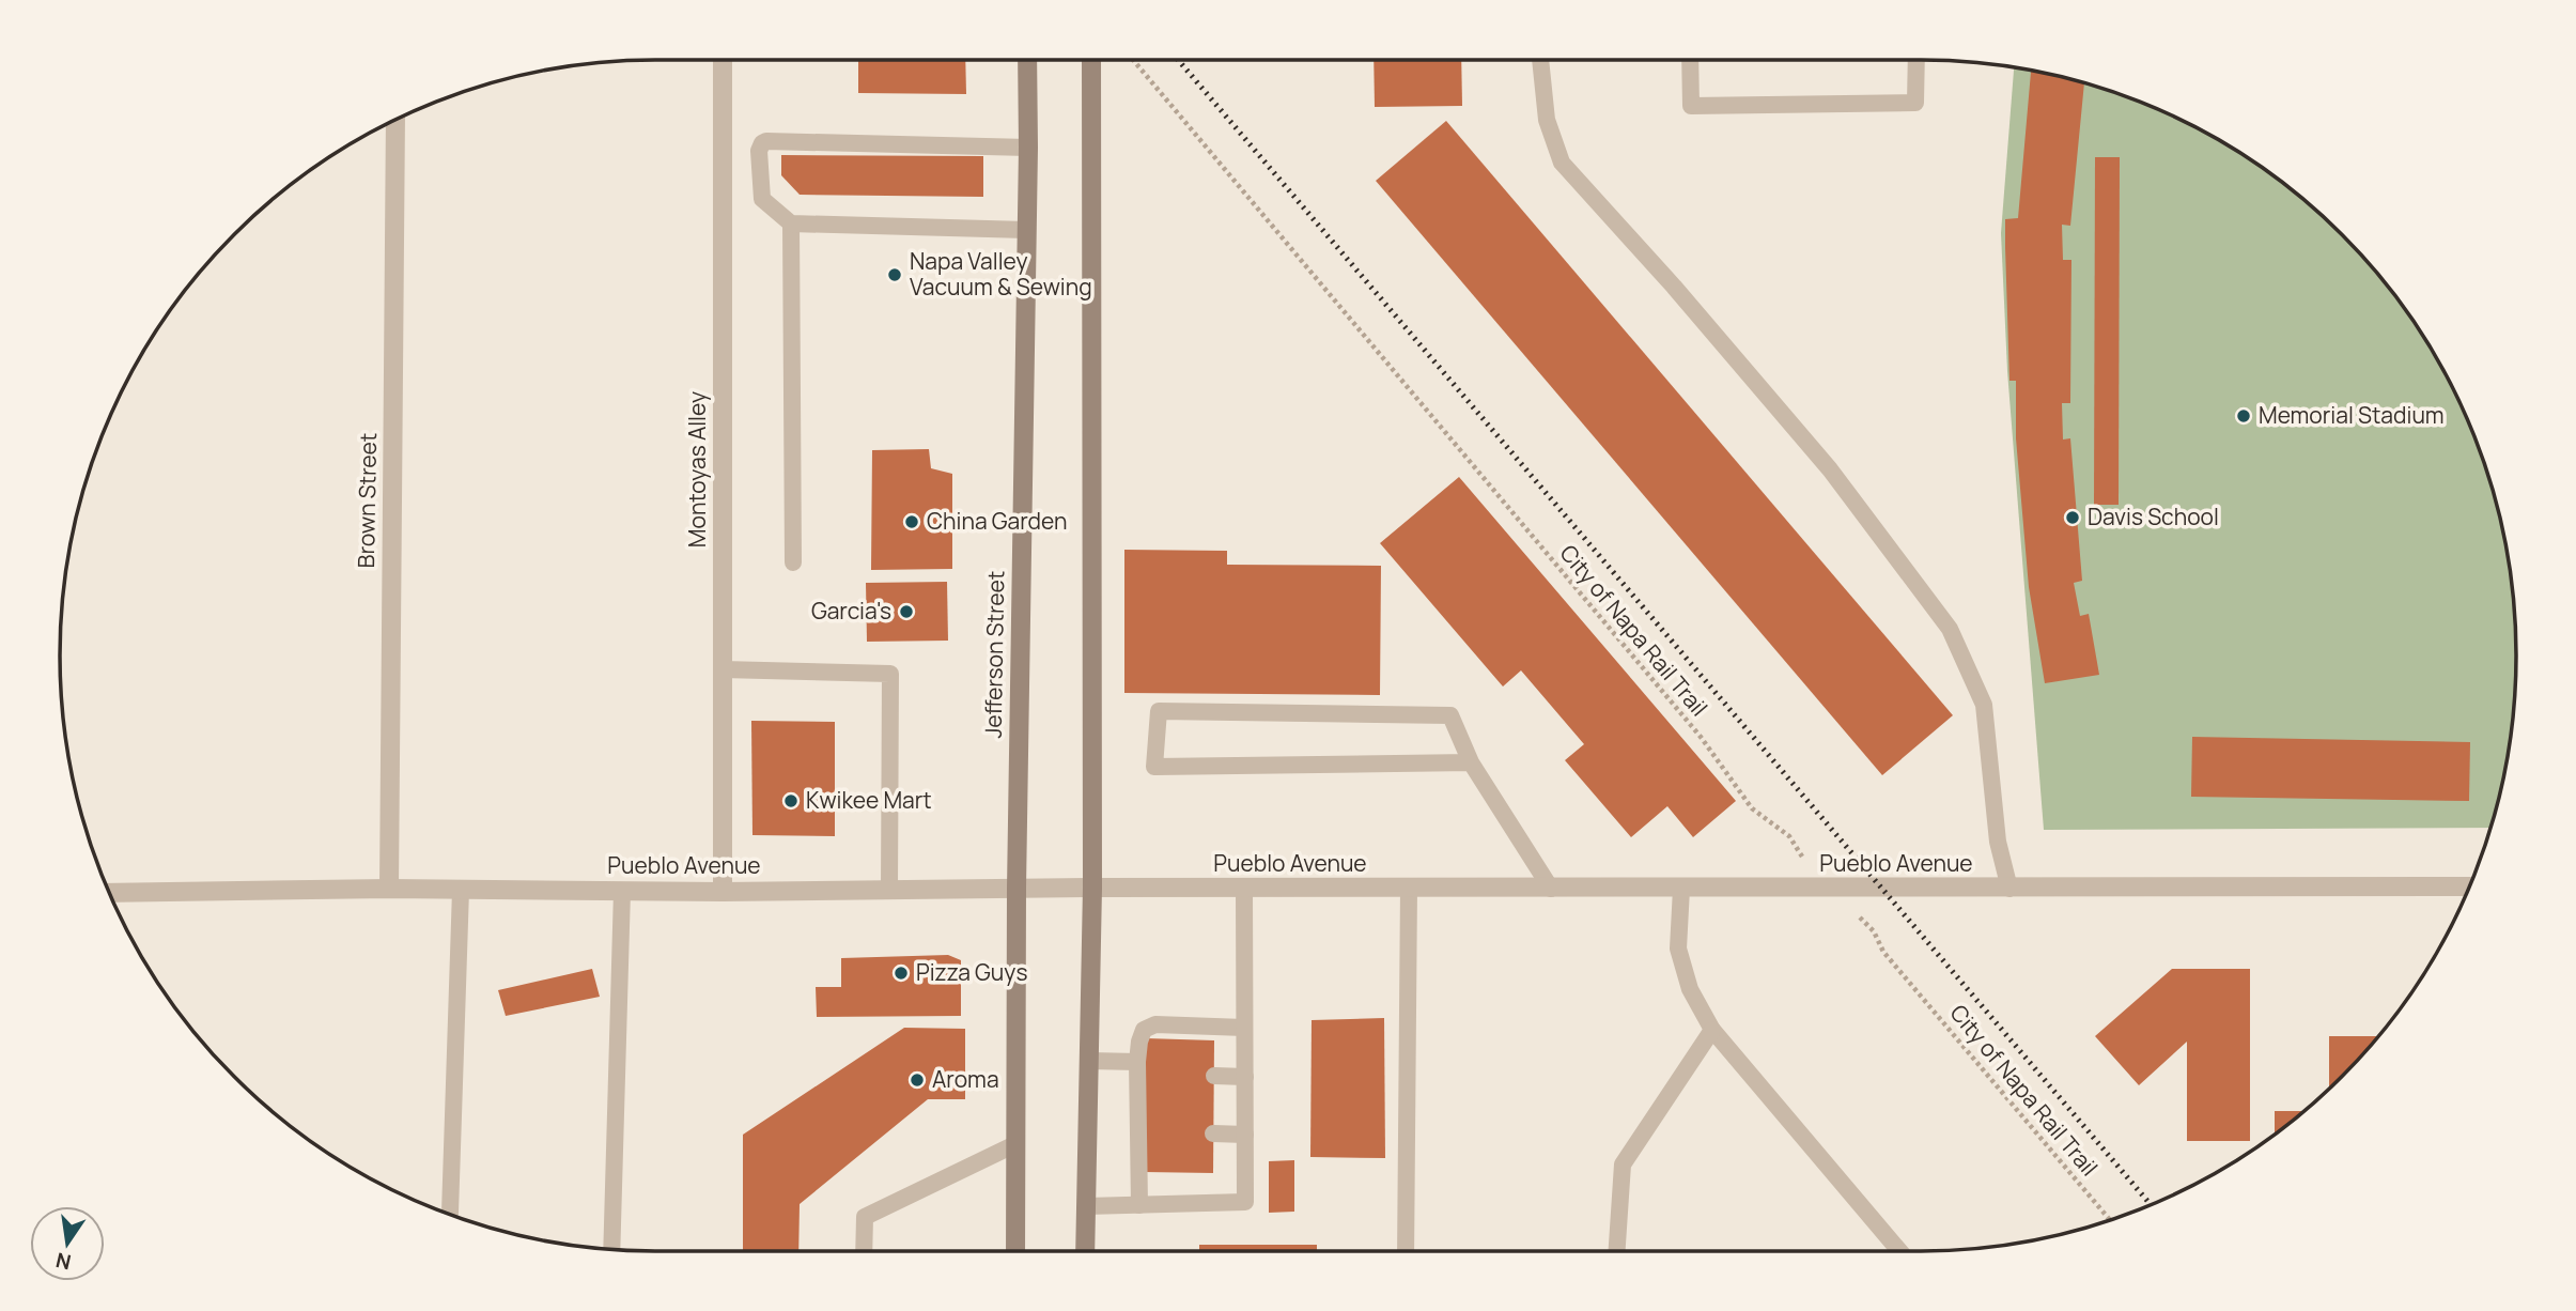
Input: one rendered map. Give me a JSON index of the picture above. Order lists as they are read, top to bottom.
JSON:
{
  "streets": {
    "main road": ["Jefferson Street"],
    "street": ["Montoyas Alley", "Brown Street", "Pueblo Avenue"],
    "path": ["City of Napa Rail Trail"]
  },
  "crossings": [
    ["Montoyas Alley", "Pueblo Avenue"],
    ["Brown Street", "Pueblo Avenue"],
    ["City of Napa Rail Trail", "Pueblo Avenue"],
    ["Jefferson Street", "Pueblo Avenue"]
  ],
  "places": [
    "Napa Valley Vacuum & Sewing",
    "Memorial Stadium",
    "Davis School",
    "China Garden",
    "Garcia's",
    "Kwikee Mart",
    "Pizza Guys",
    "Aroma"
  ],
  "north": "bottom"
}
